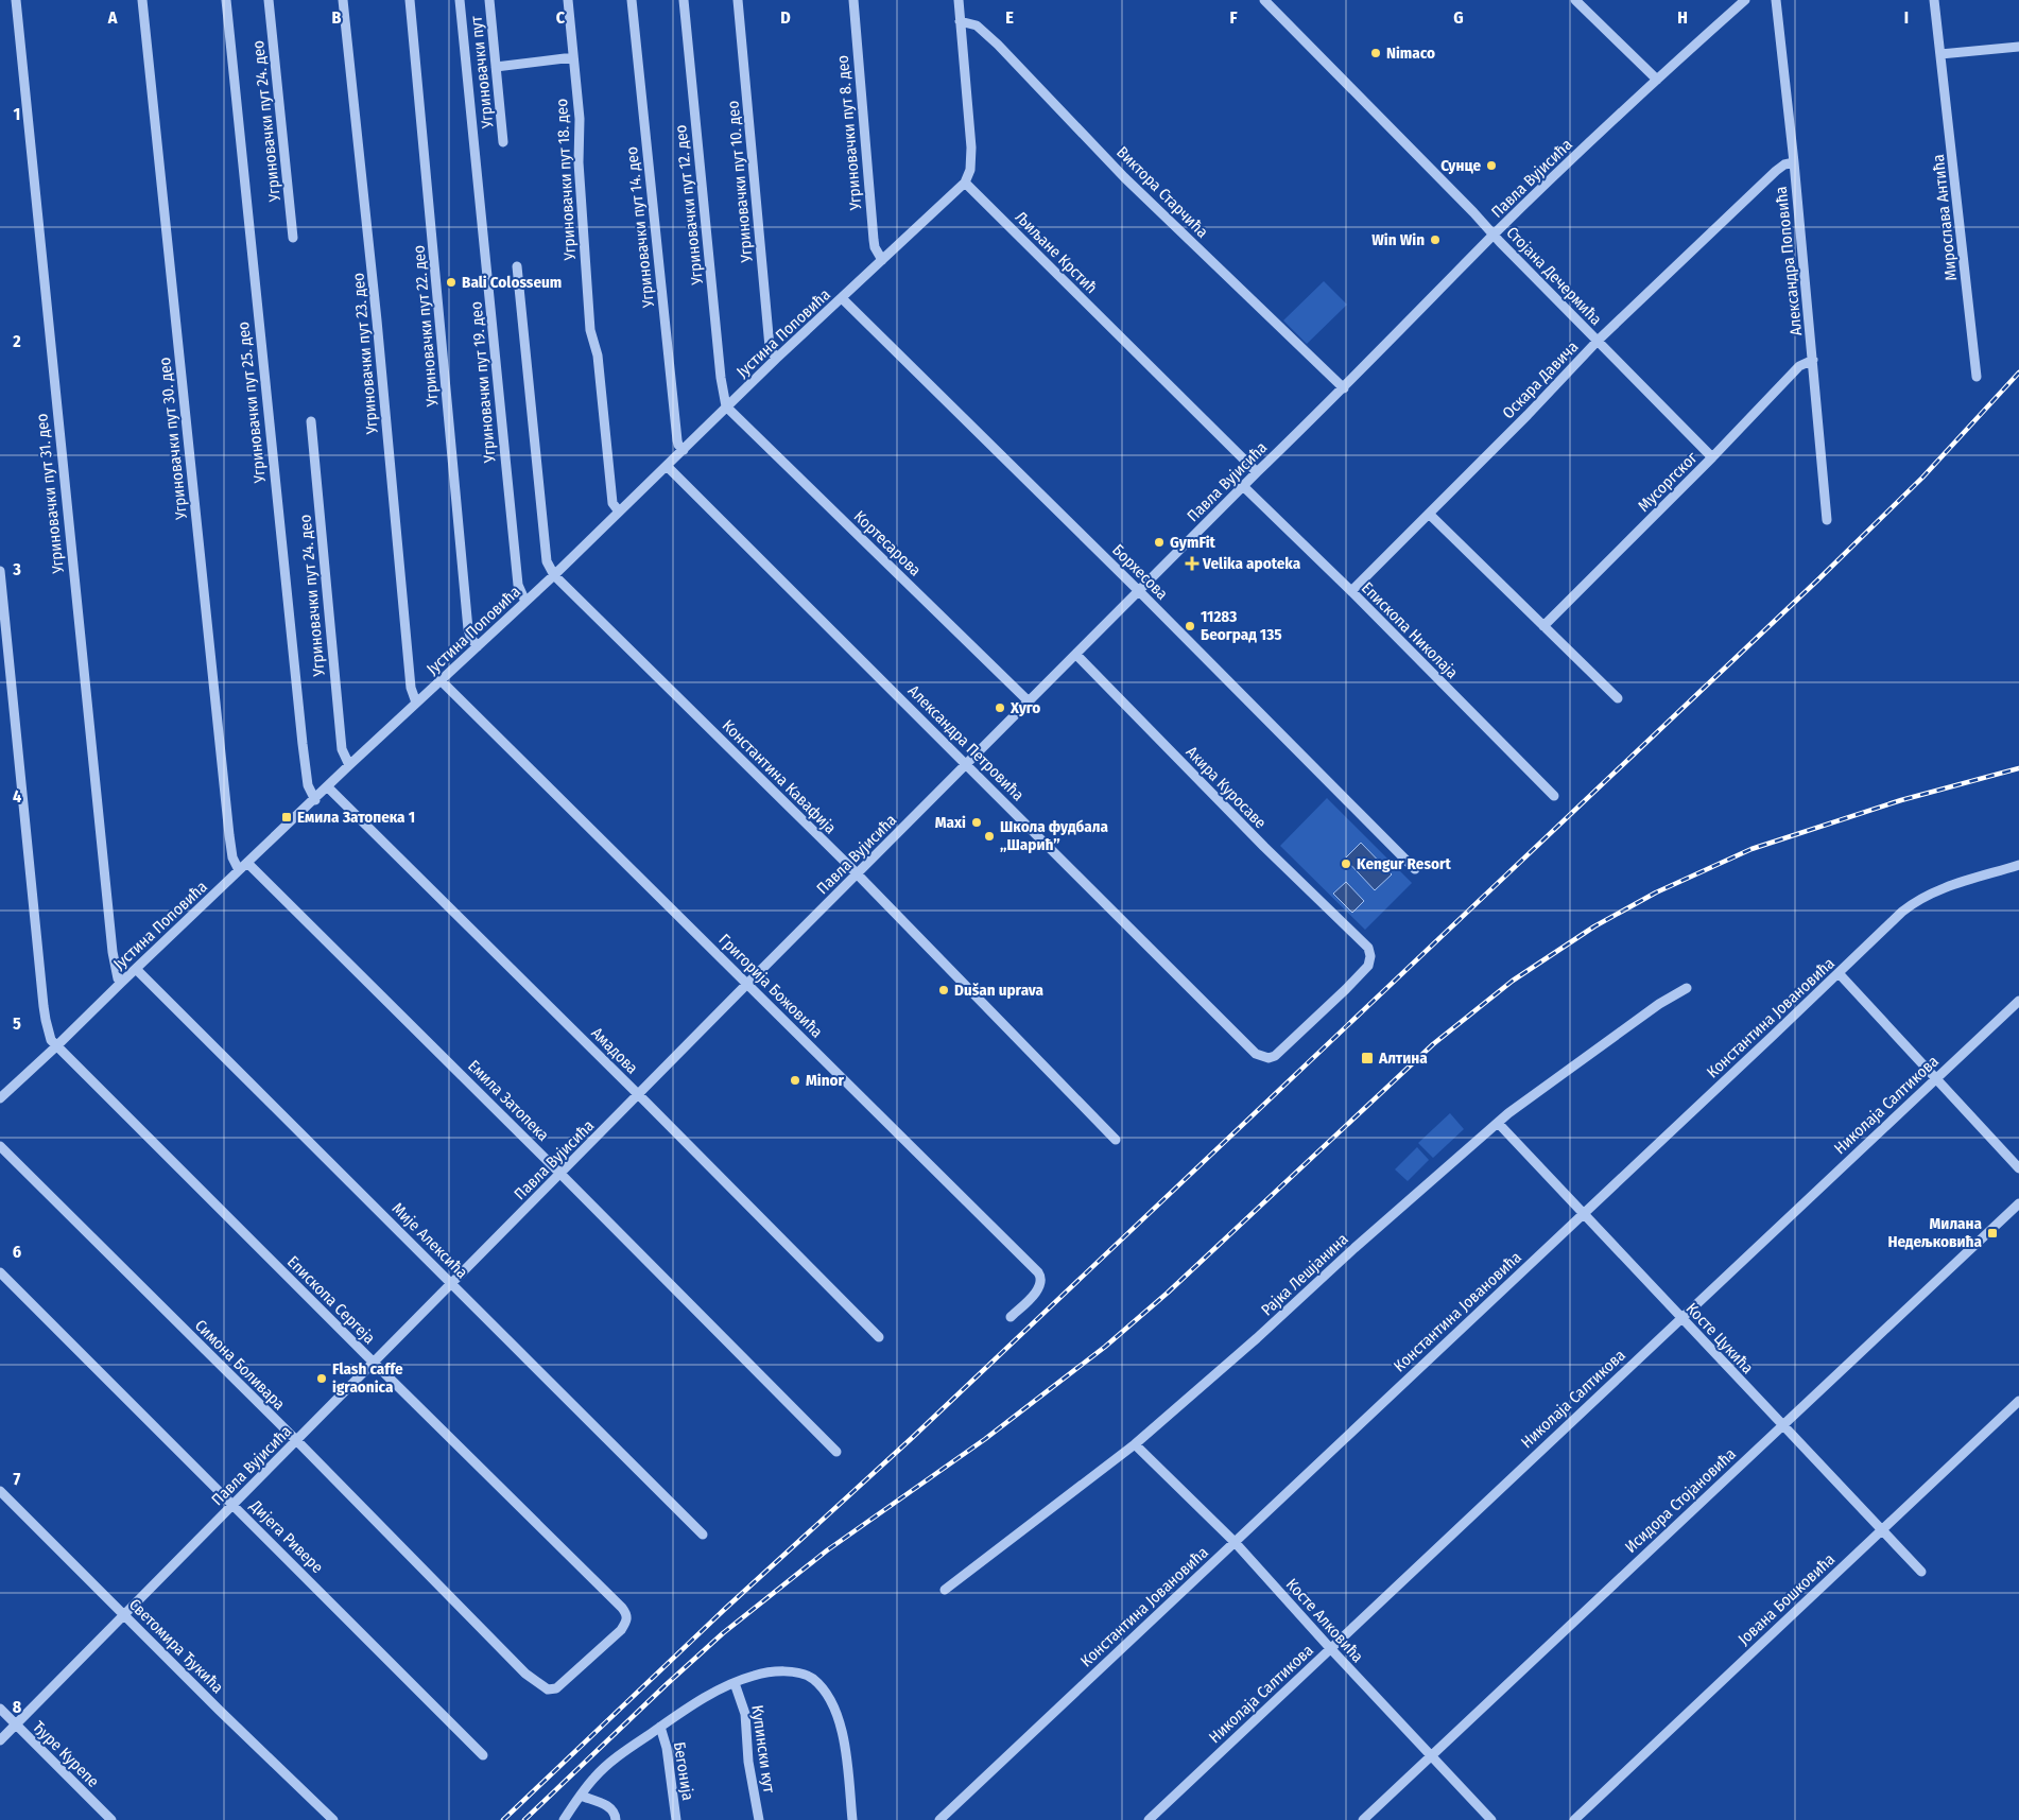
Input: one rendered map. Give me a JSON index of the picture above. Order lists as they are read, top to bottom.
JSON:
{
  "streets": {
    "street": [
      "Угриновачки пут",
      "Угриновачки пут 24. део",
      "Угриновачки пут 8. део",
      "Павла Вујисића",
      "Угриновачки пут 18. део",
      "Угриновачки пут 10. део",
      "Виктора Старчића",
      "Угриновачки пут 12. део",
      "Мирослава Антића",
      "Угриновачки пут 14. део",
      "Љиљане Крстић",
      "Александра Поповића",
      "Стојана Дечермића",
      "Угриновачки пут 22. део",
      "Јустина Поповића",
      "Угриновачки пут 23. део",
      "Оскара Давича",
      "Угриновачки пут 19. део",
      "Угриновачки пут 25. део",
      "Угриновачки пут 30. део",
      "Мусоргског",
      "Угриновачки пут 31. део",
      "Кортесарова",
      "Борхесова",
      "Епископа Николаја",
      "Александра Петровића",
      "Константина Кавафија",
      "Акира Куросаве",
      "Григорија Божовића",
      "Константина Јовановића",
      "Амадова",
      "Емила Затопека",
      "Николаја Салтикова",
      "Мије Алексића",
      "Рајка Лешјанина",
      "Епископа Сергеја",
      "Косте Цукића",
      "Симона Боливара",
      "Исидора Стојановића",
      "Дијега Ривере",
      "Јована Бошковића",
      "Косте Алковића",
      "Светомира Ђукића",
      "Купински кут",
      "Ђуре Курепе",
      "Бегонија"
    ]
  },
  "crossings": [
    ["Угриновачки пут 24. део", "Јустина Поповића"],
    ["Угриновачки пут 8. део", "Јустина Поповића"],
    ["Павла Вујисића", "Виктора Старчића"],
    ["Павла Вујисића", "Љиљане Крстић"],
    ["Павла Вујисића", "Стојана Дечермића"],
    ["Павла Вујисића", "Кортесарова"],
    ["Павла Вујисића", "Борхесова"],
    ["Павла Вујисића", "Епископа Николаја"],
    ["Павла Вујисића", "Александра Петровића"],
    ["Павла Вујисића", "Константина Кавафија"],
    ["Павла Вујисића", "Акира Куросаве"],
    ["Павла Вујисића", "Григорија Божовића"],
    ["Павла Вујисића", "Амадова"],
    ["Павла Вујисића", "Емила Затопека"],
    ["Павла Вујисића", "Мије Алексића"],
    ["Павла Вујисића", "Епископа Сергеја"],
    ["Павла Вујисића", "Симона Боливара"],
    ["Павла Вујисића", "Дијега Ривере"],
    ["Павла Вујисића", "Светомира Ђукића"],
    ["Павла Вујисића", "Ђуре Курепе"],
    ["Угриновачки пут 18. део", "Јустина Поповића"],
    ["Угриновачки пут 10. део", "Јустина Поповића"],
    ["Угриновачки пут 12. део", "Јустина Поповића"],
    ["Угриновачки пут 12. део", "Кортесарова"],
    ["Угриновачки пут 14. део", "Јустина Поповића"],
    ["Љиљане Крстић", "Јустина Поповића"],
    ["Александра Поповића", "Оскара Давича"],
    ["Александра Поповића", "Мусоргског"],
    ["Стојана Дечермића", "Оскара Давича"],
    ["Стојана Дечермића", "Мусоргског"],
    ["Угриновачки пут 22. део", "Јустина Поповића"],
    ["Јустина Поповића", "Угриновачки пут 23. део"],
    ["Јустина Поповића", "Угриновачки пут 19. део"],
    ["Јустина Поповића", "Угриновачки пут 25. део"],
    ["Јустина Поповића", "Угриновачки пут 30. део"],
    ["Јустина Поповића", "Угриновачки пут 31. део"],
    ["Јустина Поповића", "Кортесарова"],
    ["Јустина Поповића", "Борхесова"],
    ["Јустина Поповића", "Александра Петровића"],
    ["Јустина Поповића", "Константина Кавафија"],
    ["Јустина Поповића", "Григорија Божовића"],
    ["Јустина Поповића", "Амадова"],
    ["Јустина Поповића", "Емила Затопека"],
    ["Јустина Поповића", "Мије Алексића"],
    ["Јустина Поповића", "Епископа Сергеја"],
    ["Оскара Давича", "Епископа Николаја"],
    ["Александра Петровића", "Акира Куросаве"],
    ["Константина Јовановића", "Косте Цукића"],
    ["Константина Јовановића", "Косте Алковића"],
    ["Николаја Салтикова", "Косте Цукића"],
    ["Николаја Салтикова", "Косте Алковића"],
    ["Рајка Лешјанина", "Косте Цукића"],
    ["Рајка Лешјанина", "Косте Алковића"],
    ["Епископа Сергеја", "Симона Боливара"],
    ["Косте Цукића", "Исидора Стојановића"],
    ["Косте Цукића", "Јована Бошковића"],
    ["Исидора Стојановића", "Косте Алковића"]
  ],
  "places": {
    "other": [
      "Nimaco",
      "Сунце",
      "Win Win",
      "Bali Colosseum",
      "GymFit",
      "11283 Београд 135",
      "Хуго",
      "Maxi",
      "Школа фудбала „Шарић”",
      "Kengur Resort",
      "Dušan uprava",
      "Minor",
      "Flash caffe igraonica"
    ],
    "health": ["Velika apoteka"],
    "transit": ["Емила Затопека 1", "Алтина", "Милана Недељковића"]
  },
  "grid": {
    "columns": [
      "A",
      "B",
      "C",
      "D",
      "E",
      "F",
      "G",
      "H",
      "I"
    ],
    "rows": [
      "1",
      "2",
      "3",
      "4",
      "5",
      "6",
      "7",
      "8"
    ]
  }
}
